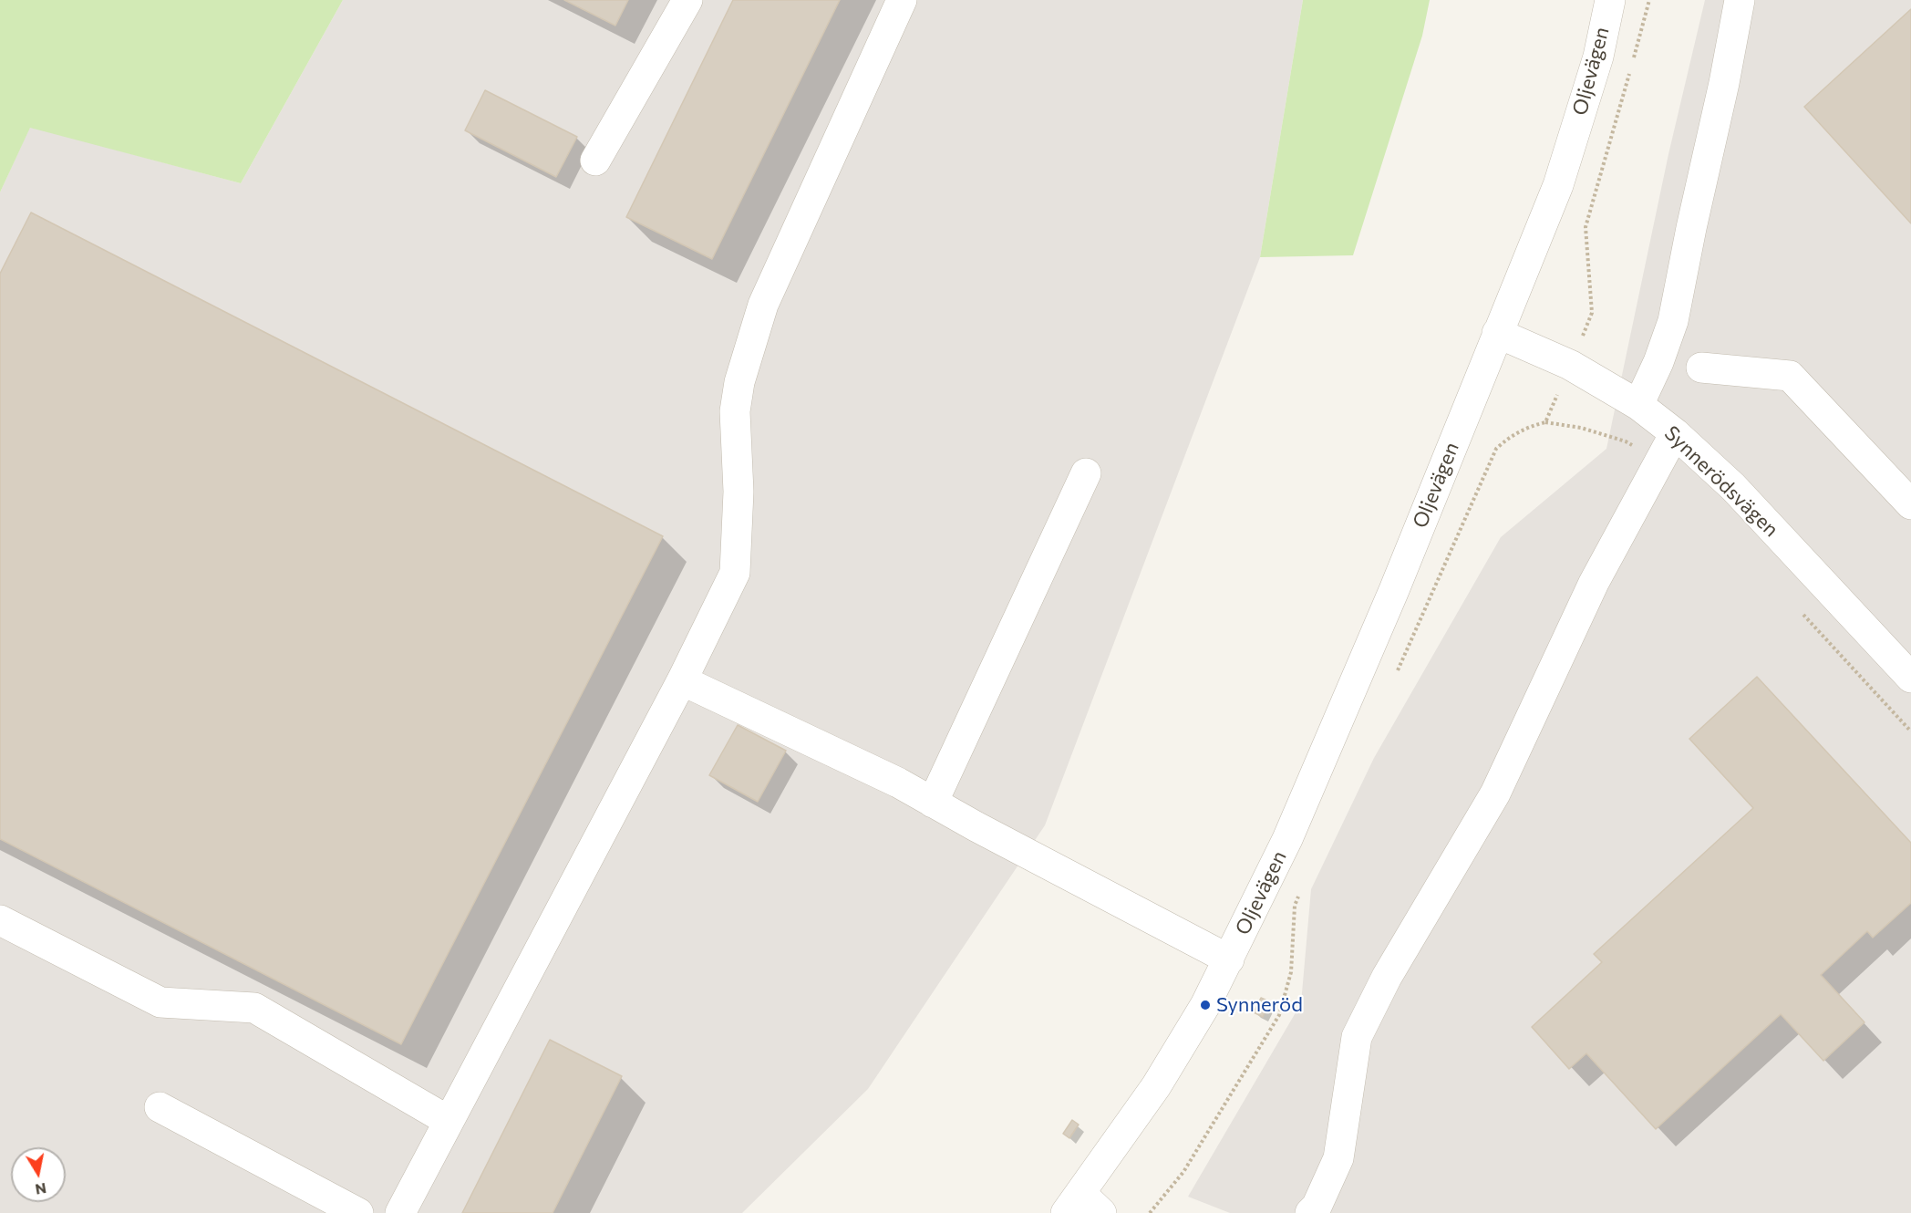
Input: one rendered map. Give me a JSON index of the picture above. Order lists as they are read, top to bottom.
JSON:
{
  "streets": {
    "street": ["Oljevägen", "Synnerödsvägen"]
  },
  "crossings": [
    ["Oljevägen", "Synnerödsvägen"]
  ],
  "places": ["Synneröd"],
  "north": "bottom"
}
